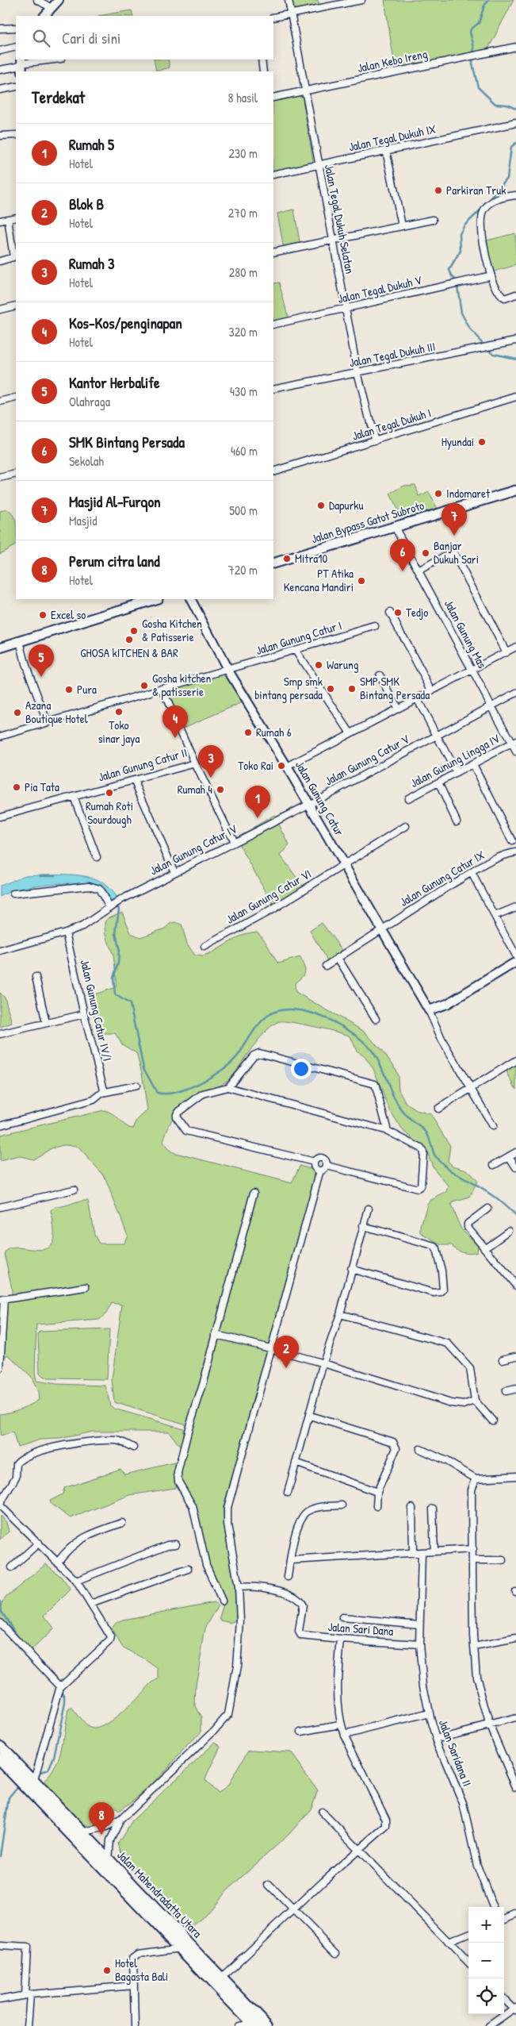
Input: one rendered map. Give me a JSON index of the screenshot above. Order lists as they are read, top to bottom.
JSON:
{
  "streets": {
    "highway": ["Jalan Mahendradatta Utara"],
    "main road": ["Jalan Bypass Gatot Subroto"],
    "street": [
      "Jalan Kebo Ireng",
      "Jalan Tegal Dukuh IX",
      "Jalan Tegal Dukuh Selatan",
      "Jalan Tegal Dukuh V",
      "Jalan Tegal Dukuh III",
      "Jalan Tegal Dukuh I",
      "Jalan Gunung Mas",
      "Jalan Gunung Catur I",
      "Jalan Gunung Catur V",
      "Jalan Gunung Lingga IV",
      "Jalan Gunung Catur II",
      "Jalan Gunung Catur",
      "Jalan Gunung Catur IV",
      "Jalan Gunung Catur IX",
      "Jalan Gunung Catur VI",
      "Jalan Gunung Catur IV/I",
      "Jalan Sari Dana",
      "Jalan Saridana II"
    ]
  },
  "crossings": [
    ["Jalan Kebo Ireng", "Jalan Tegal Dukuh Selatan"],
    ["Jalan Tegal Dukuh IX", "Jalan Tegal Dukuh Selatan"],
    ["Jalan Tegal Dukuh Selatan", "Jalan Tegal Dukuh V"],
    ["Jalan Tegal Dukuh Selatan", "Jalan Tegal Dukuh III"],
    ["Jalan Tegal Dukuh Selatan", "Jalan Tegal Dukuh I"],
    ["Jalan Bypass Gatot Subroto", "Jalan Gunung Mas"],
    ["Jalan Gunung Mas", "Jalan Gunung Catur V"],
    ["Jalan Gunung Mas", "Jalan Gunung Lingga IV"],
    ["Jalan Gunung Catur I", "Jalan Gunung Catur"],
    ["Jalan Gunung Catur V", "Jalan Gunung Catur"],
    ["Jalan Gunung Catur V", "Jalan Gunung Catur IV"],
    ["Jalan Gunung Catur", "Jalan Gunung Catur IV"],
    ["Jalan Gunung Catur", "Jalan Gunung Catur IX"],
    ["Jalan Gunung Catur", "Jalan Gunung Catur VI"],
    ["Jalan Gunung Catur IV", "Jalan Gunung Catur IV/I"],
    ["Jalan Sari Dana", "Jalan Saridana II"]
  ],
  "places": [
    "Parkiran Truk",
    "Hyundai",
    "Indomaret",
    "Dapurku",
    "Banjar Dukuh Sari",
    "Mitra10",
    "PT Atika Kencana Mandiri",
    "Tedjo",
    "Excel so",
    "Gosha Kitchen & Patisserie",
    "GHOSA kITCHEN & BAR",
    "Warung",
    "Gosha kitchen & patisserie",
    "Smp smk bintang persada",
    "SMP SMK Bintang Persada",
    "Pura",
    "Toko sinar jaya",
    "Azana Boutique Hotel",
    "Rumah 6",
    "Toko Rai",
    "Pia Tata",
    "Rumah 4",
    "Rumah Roti Sourdough",
    "Hotel Bagasta Bali"
  ],
  "page": {
    "search": "Cari di sini",
    "heading": ["Terdekat", "8 hasil"],
    "list": [
      {
        "mark": "1",
        "name": "Rumah 5",
        "note": "Hotel",
        "value": "230 m"
      },
      {
        "mark": "2",
        "name": "Blok B",
        "note": "Hotel",
        "value": "270 m"
      },
      {
        "mark": "3",
        "name": "Rumah 3",
        "note": "Hotel",
        "value": "280 m"
      },
      {
        "mark": "4",
        "name": "Kos-Kos/penginapan",
        "note": "Hotel",
        "value": "320 m"
      },
      {
        "mark": "5",
        "name": "Kantor Herbalife",
        "note": "Olahraga",
        "value": "430 m"
      },
      {
        "mark": "6",
        "name": "SMK Bintang Persada",
        "note": "Sekolah",
        "value": "460 m"
      },
      {
        "mark": "7",
        "name": "Masjid Al-Furqon",
        "note": "Masjid",
        "value": "500 m"
      },
      {
        "mark": "8",
        "name": "Perum citra land",
        "note": "Hotel",
        "value": "720 m"
      }
    ],
    "pins": [
      "7",
      "6",
      "5",
      "4",
      "3",
      "1",
      "2",
      "8"
    ],
    "map_buttons": ["+", "−"]
  }
}
